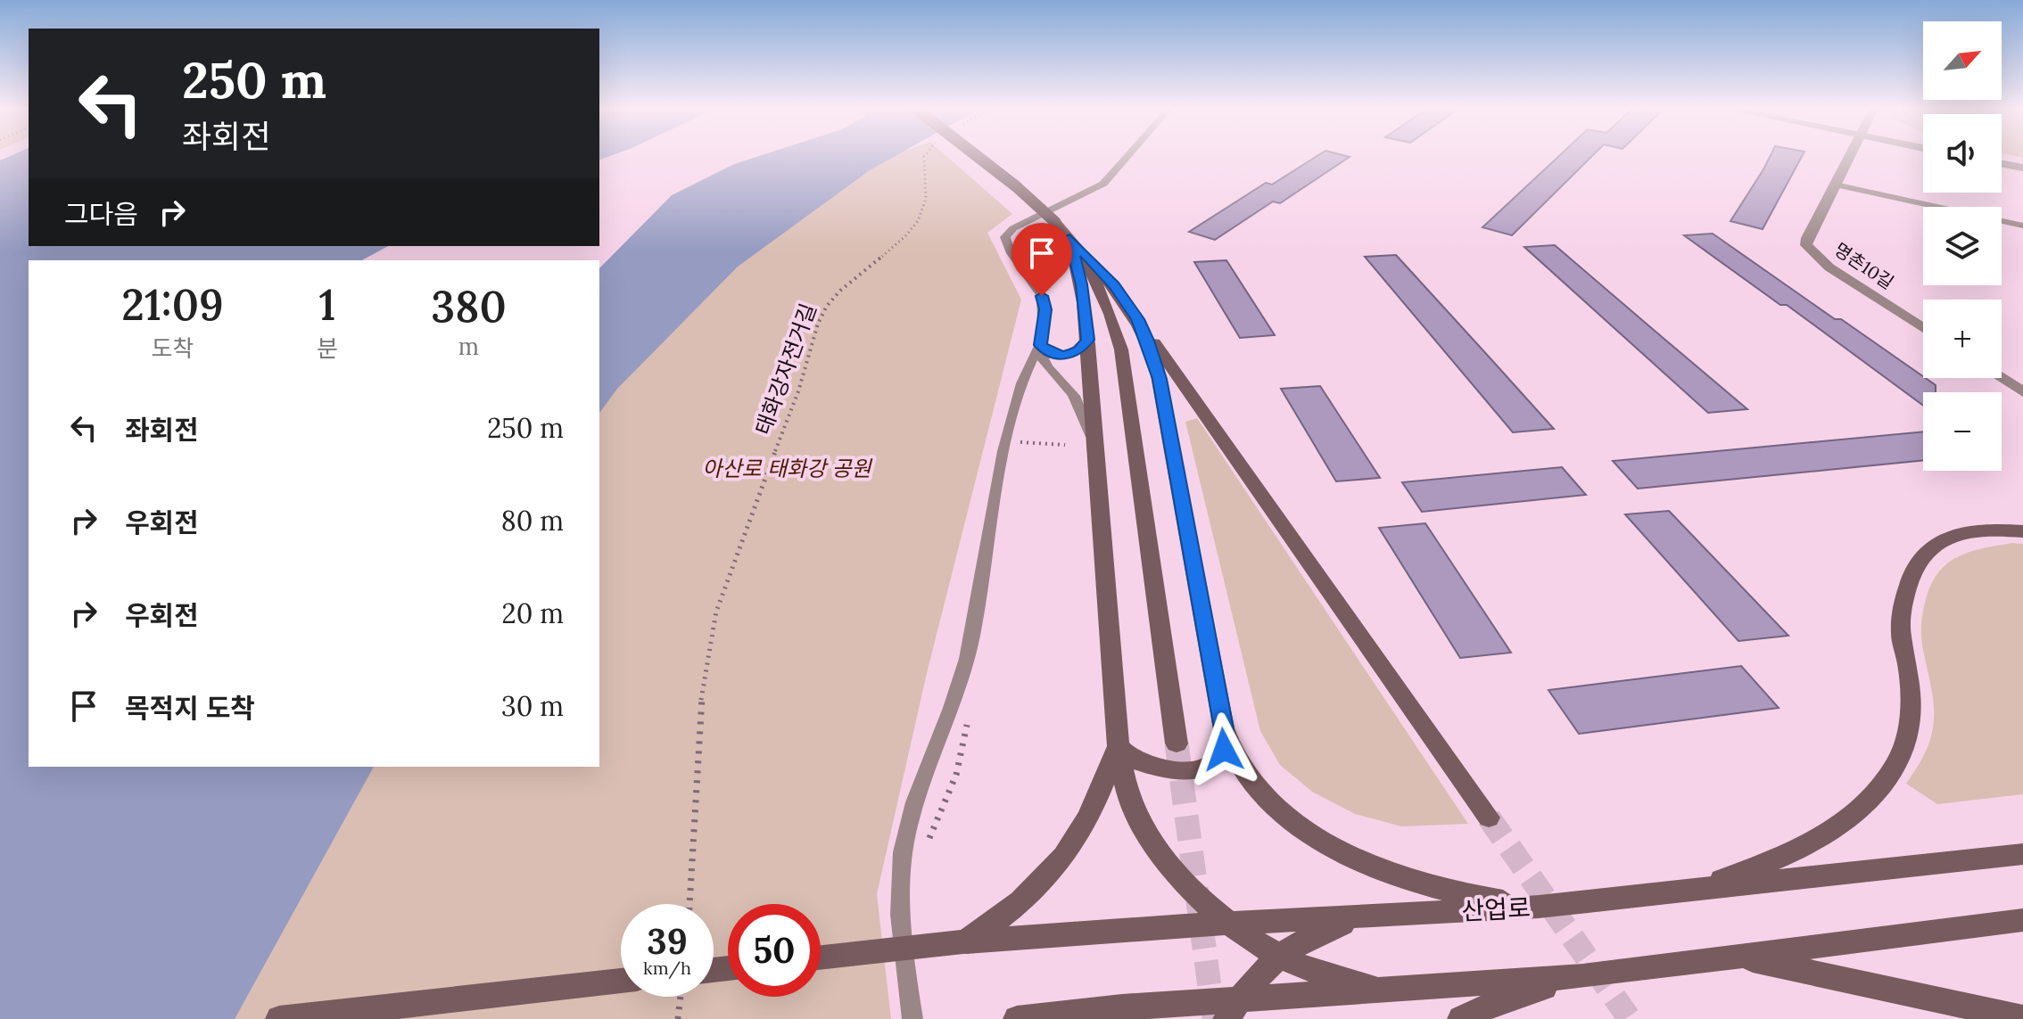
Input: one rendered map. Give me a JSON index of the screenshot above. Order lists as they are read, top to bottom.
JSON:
{
  "streets": {
    "main road": ["산업로"],
    "street": ["명촌10길"],
    "path": ["태화강자전거길"]
  },
  "parks": ["아산로 태화강 공원"],
  "north": "top right",
  "page": {
    "map_buttons": ["+", "−"],
    "turn": ["250 m", "좌회전"],
    "then": "그다음",
    "eta": [
      "21:09",
      "도착",
      "1",
      "분",
      "380",
      "m"
    ],
    "list": [
      {
        "name": "좌회전",
        "value": "250 m"
      },
      {
        "name": "우회전",
        "value": "80 m"
      },
      {
        "name": "우회전",
        "value": "20 m"
      },
      {
        "name": "목적지 도착",
        "value": "30 m"
      }
    ],
    "speed": "39 km/h",
    "limit": "50"
  }
}
